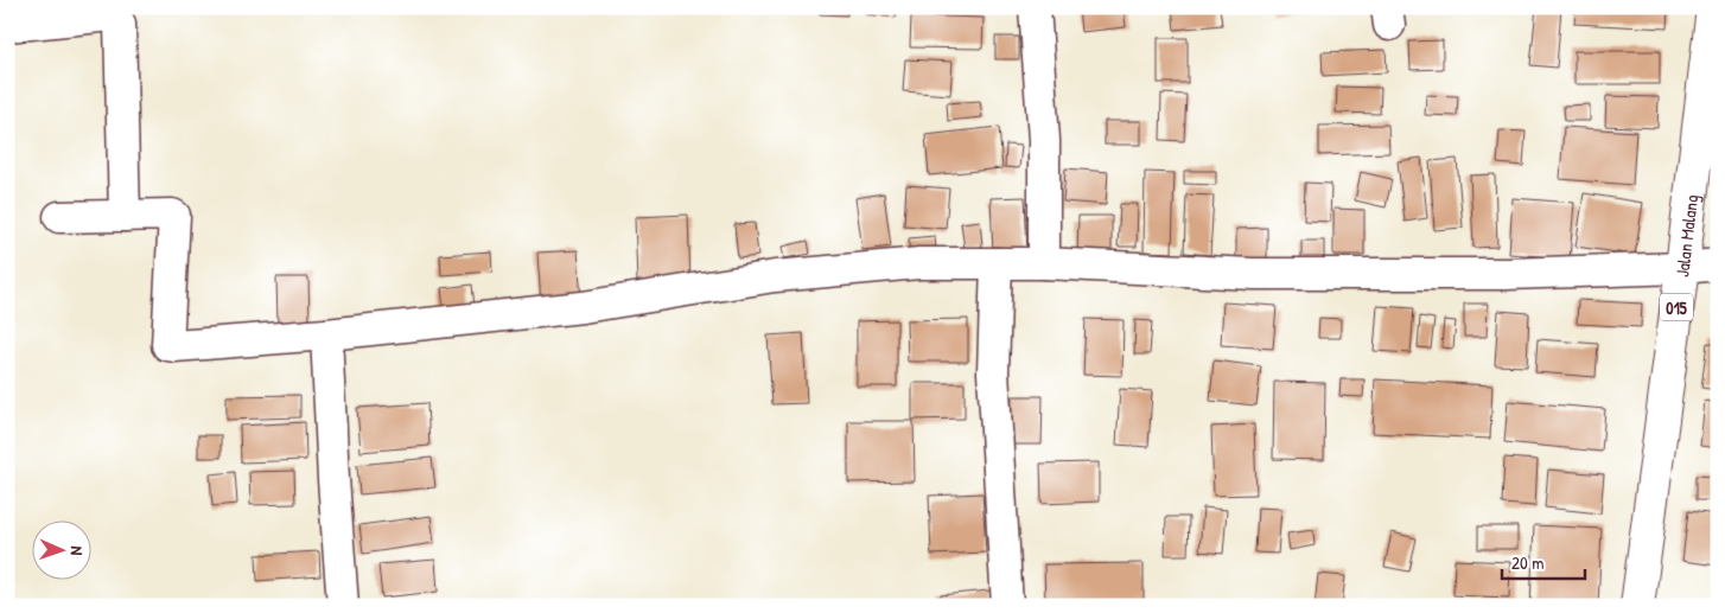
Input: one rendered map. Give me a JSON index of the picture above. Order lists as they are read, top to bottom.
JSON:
{
  "streets": {
    "main road": ["Jalan Malang", "015"]
  },
  "scale_bar": "20 m",
  "north": "right"
}
